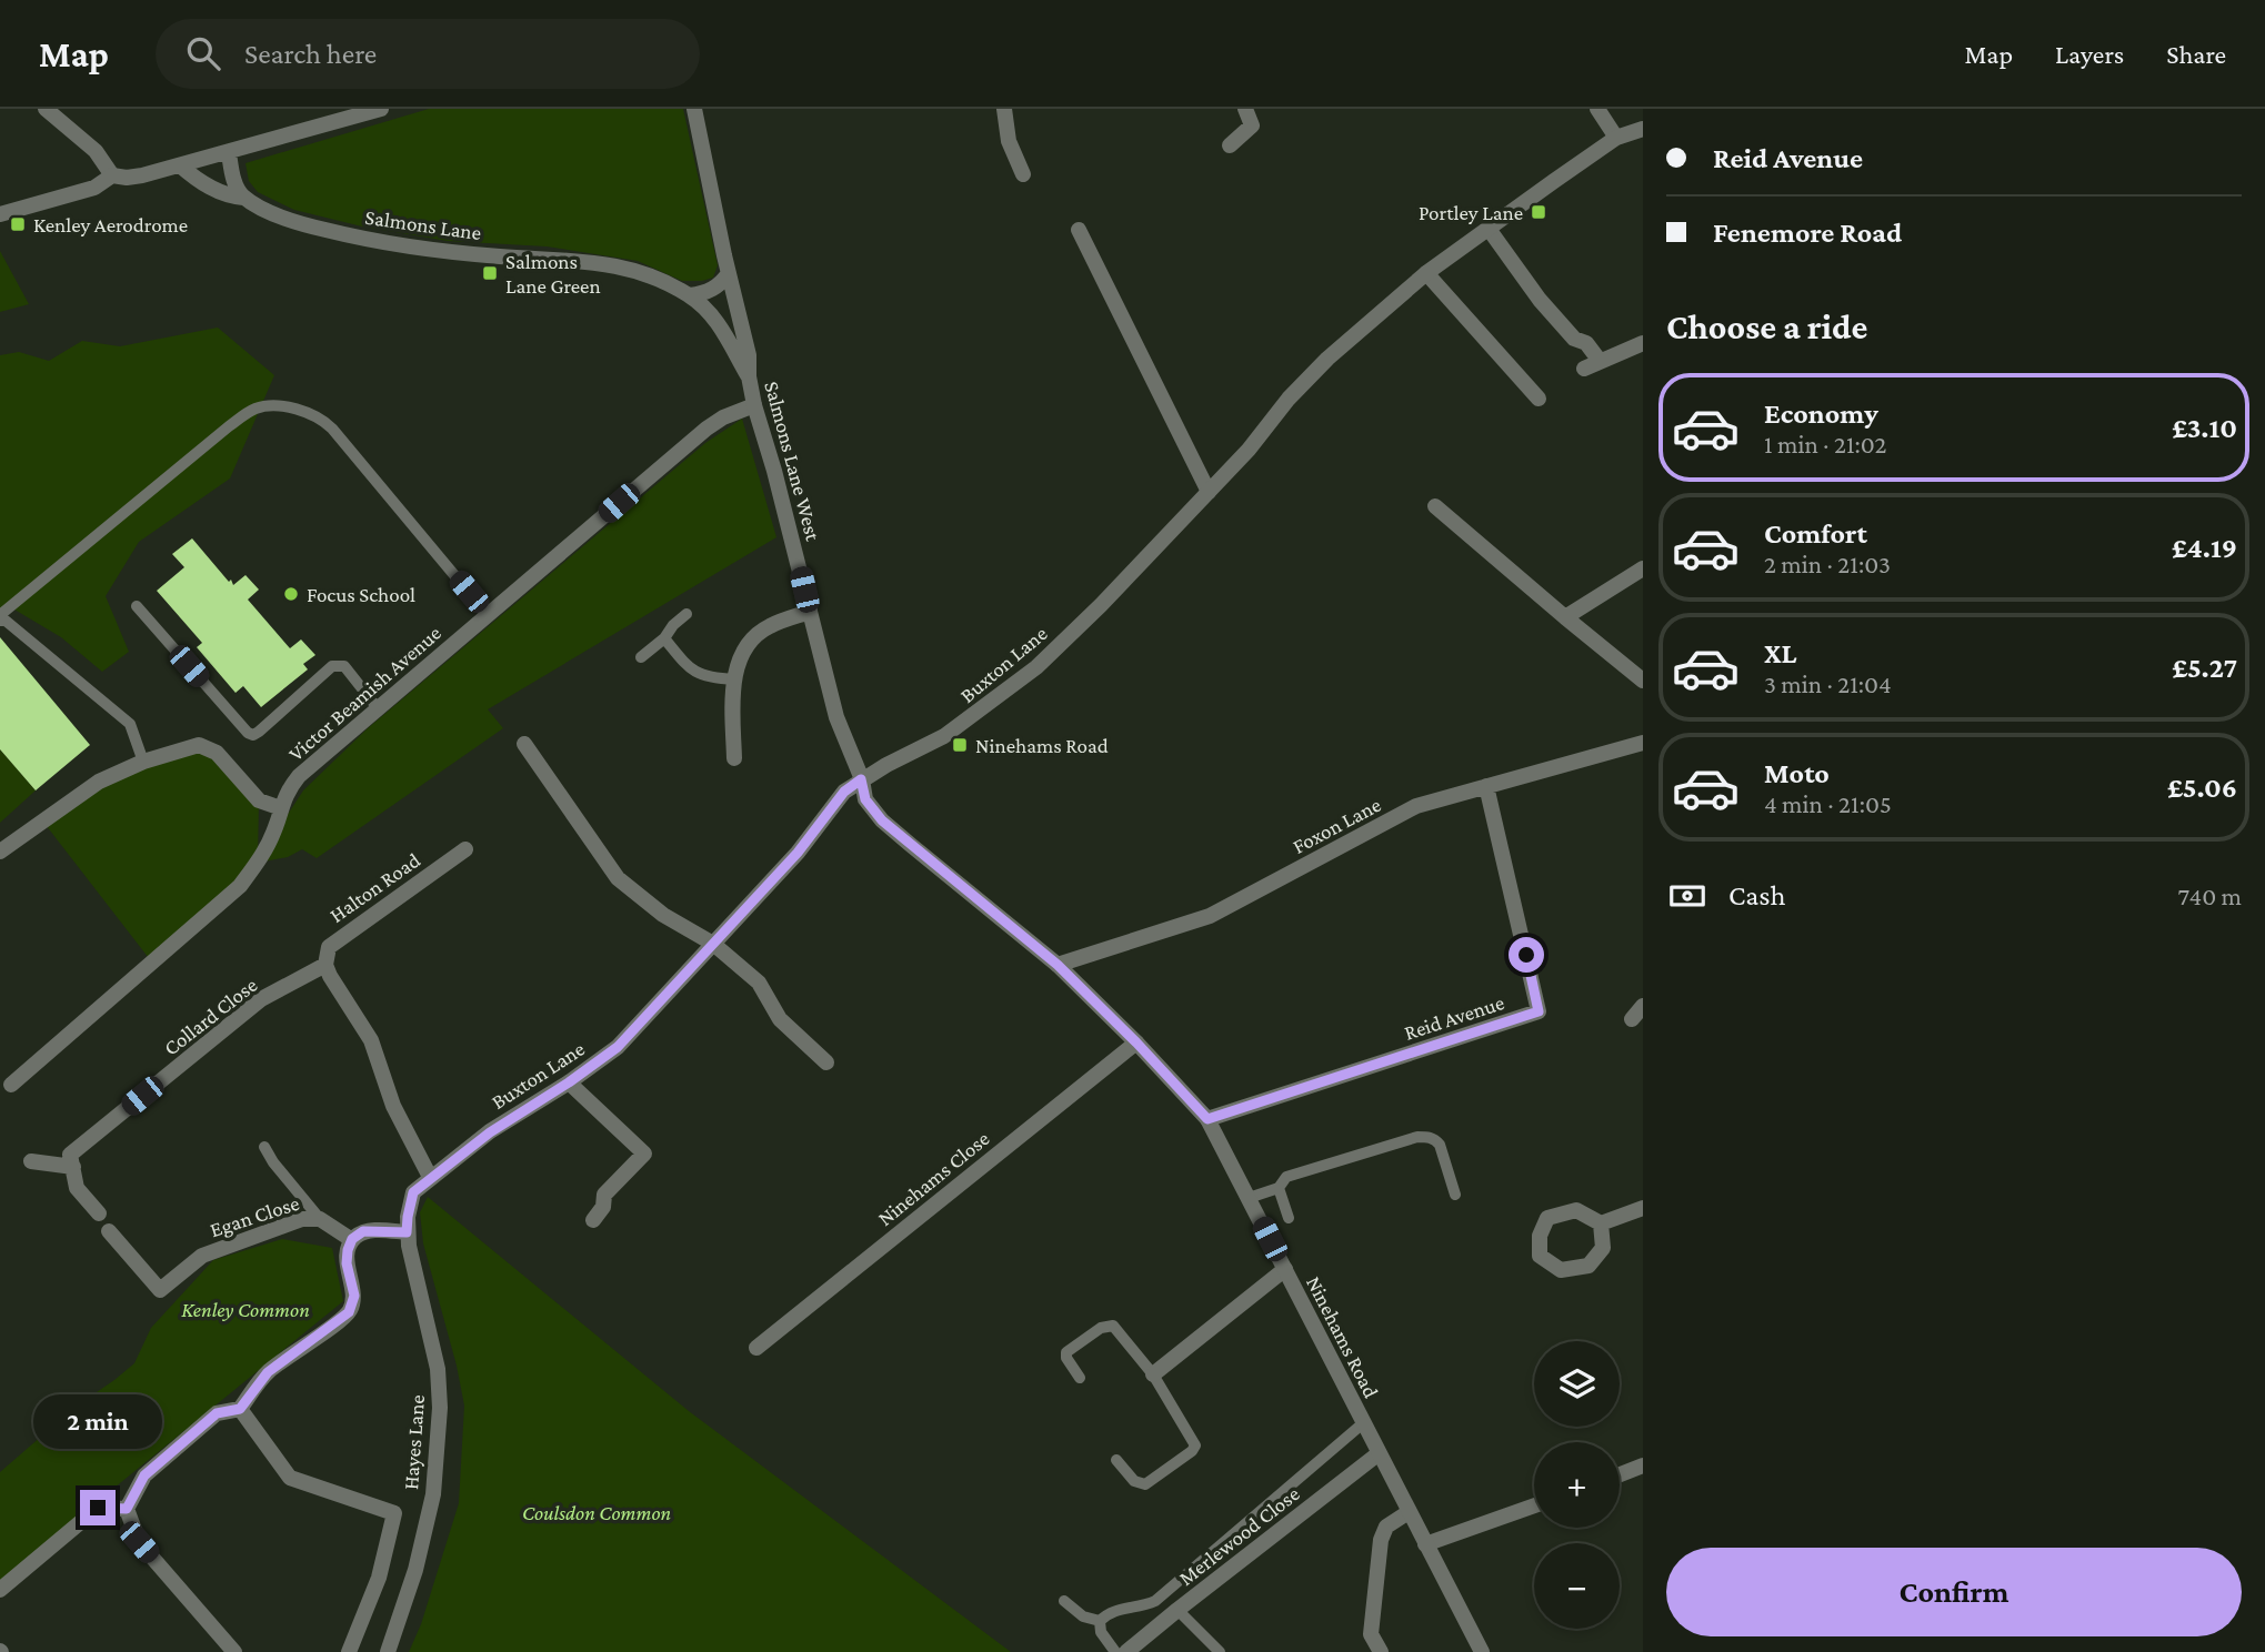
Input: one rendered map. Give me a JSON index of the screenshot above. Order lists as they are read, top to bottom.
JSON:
{
  "streets": {
    "street": [
      "Salmons Lane",
      "Salmons Lane West",
      "Buxton Lane",
      "Victor Beamish Avenue",
      "Foxon Lane",
      "Halton Road",
      "Collard Close",
      "Reid Avenue",
      "Ninehams Close",
      "Egan Close",
      "Ninehams Road",
      "Hayes Lane",
      "Merlewood Close"
    ]
  },
  "crossings": [
    ["Salmons Lane", "Salmons Lane West"],
    ["Salmons Lane West", "Buxton Lane"],
    ["Salmons Lane West", "Victor Beamish Avenue"],
    ["Salmons Lane West", "Ninehams Road"],
    ["Buxton Lane", "Ninehams Road"],
    ["Buxton Lane", "Hayes Lane"],
    ["Foxon Lane", "Reid Avenue"],
    ["Foxon Lane", "Ninehams Road"],
    ["Halton Road", "Collard Close"],
    ["Reid Avenue", "Ninehams Road"],
    ["Ninehams Close", "Ninehams Road"],
    ["Ninehams Road", "Merlewood Close"]
  ],
  "parks": ["Kenley Common", "Coulsdon Common"],
  "places": {
    "transit": [
      "Portley Lane",
      "Kenley Aerodrome",
      "Salmons Lane Green",
      "Ninehams Road"
    ],
    "other": ["Focus School"]
  },
  "page": {
    "header": "Map",
    "search": "Search here",
    "nav": ["Map", "Layers", "Share"],
    "banner": ["Reid Avenue", "Fenemore Road"],
    "heading": "Choose a ride",
    "list": [
      {
        "name": "Economy",
        "note": "1 min · 21:02",
        "value": "£3.10"
      },
      {
        "name": "Comfort",
        "note": "2 min · 21:03",
        "value": "£4.19"
      },
      {
        "name": "XL",
        "note": "3 min · 21:04",
        "value": "£5.27"
      },
      {
        "name": "Moto",
        "note": "4 min · 21:05",
        "value": "£5.06"
      }
    ],
    "pay": ["Cash", "740 m"],
    "map_buttons": ["+", "−"],
    "bubble": "2 min",
    "buttons": "Confirm"
  }
}
